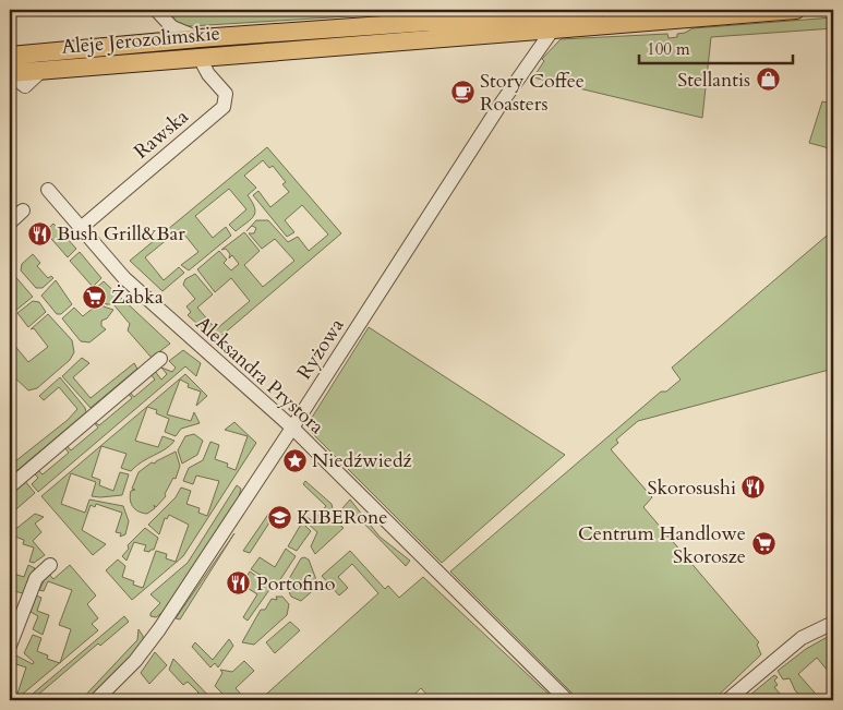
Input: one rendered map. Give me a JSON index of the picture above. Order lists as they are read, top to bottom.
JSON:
{
  "streets": {
    "main road": ["Aleje Jerozolimskie"],
    "street": ["Rawska", "Ryżowa", "Aleksandra Prystora"]
  },
  "crossings": [
    ["Aleje Jerozolimskie", "Rawska"],
    ["Aleje Jerozolimskie", "Ryżowa"],
    ["Rawska", "Aleksandra Prystora"],
    ["Ryżowa", "Aleksandra Prystora"]
  ],
  "places": {
    "shop": ["Stellantis"],
    "cafe": ["Story Coffee Roasters"],
    "restaurant": ["Bush Grill&Bar", "Skorosushi", "Portofino"],
    "supermarket": ["Żabka", "Centrum Handlowe Skorosze"],
    "place": ["Niedźwiedź"],
    "school or university": ["KIBERone"]
  },
  "scale_bar": "100 m"
}
